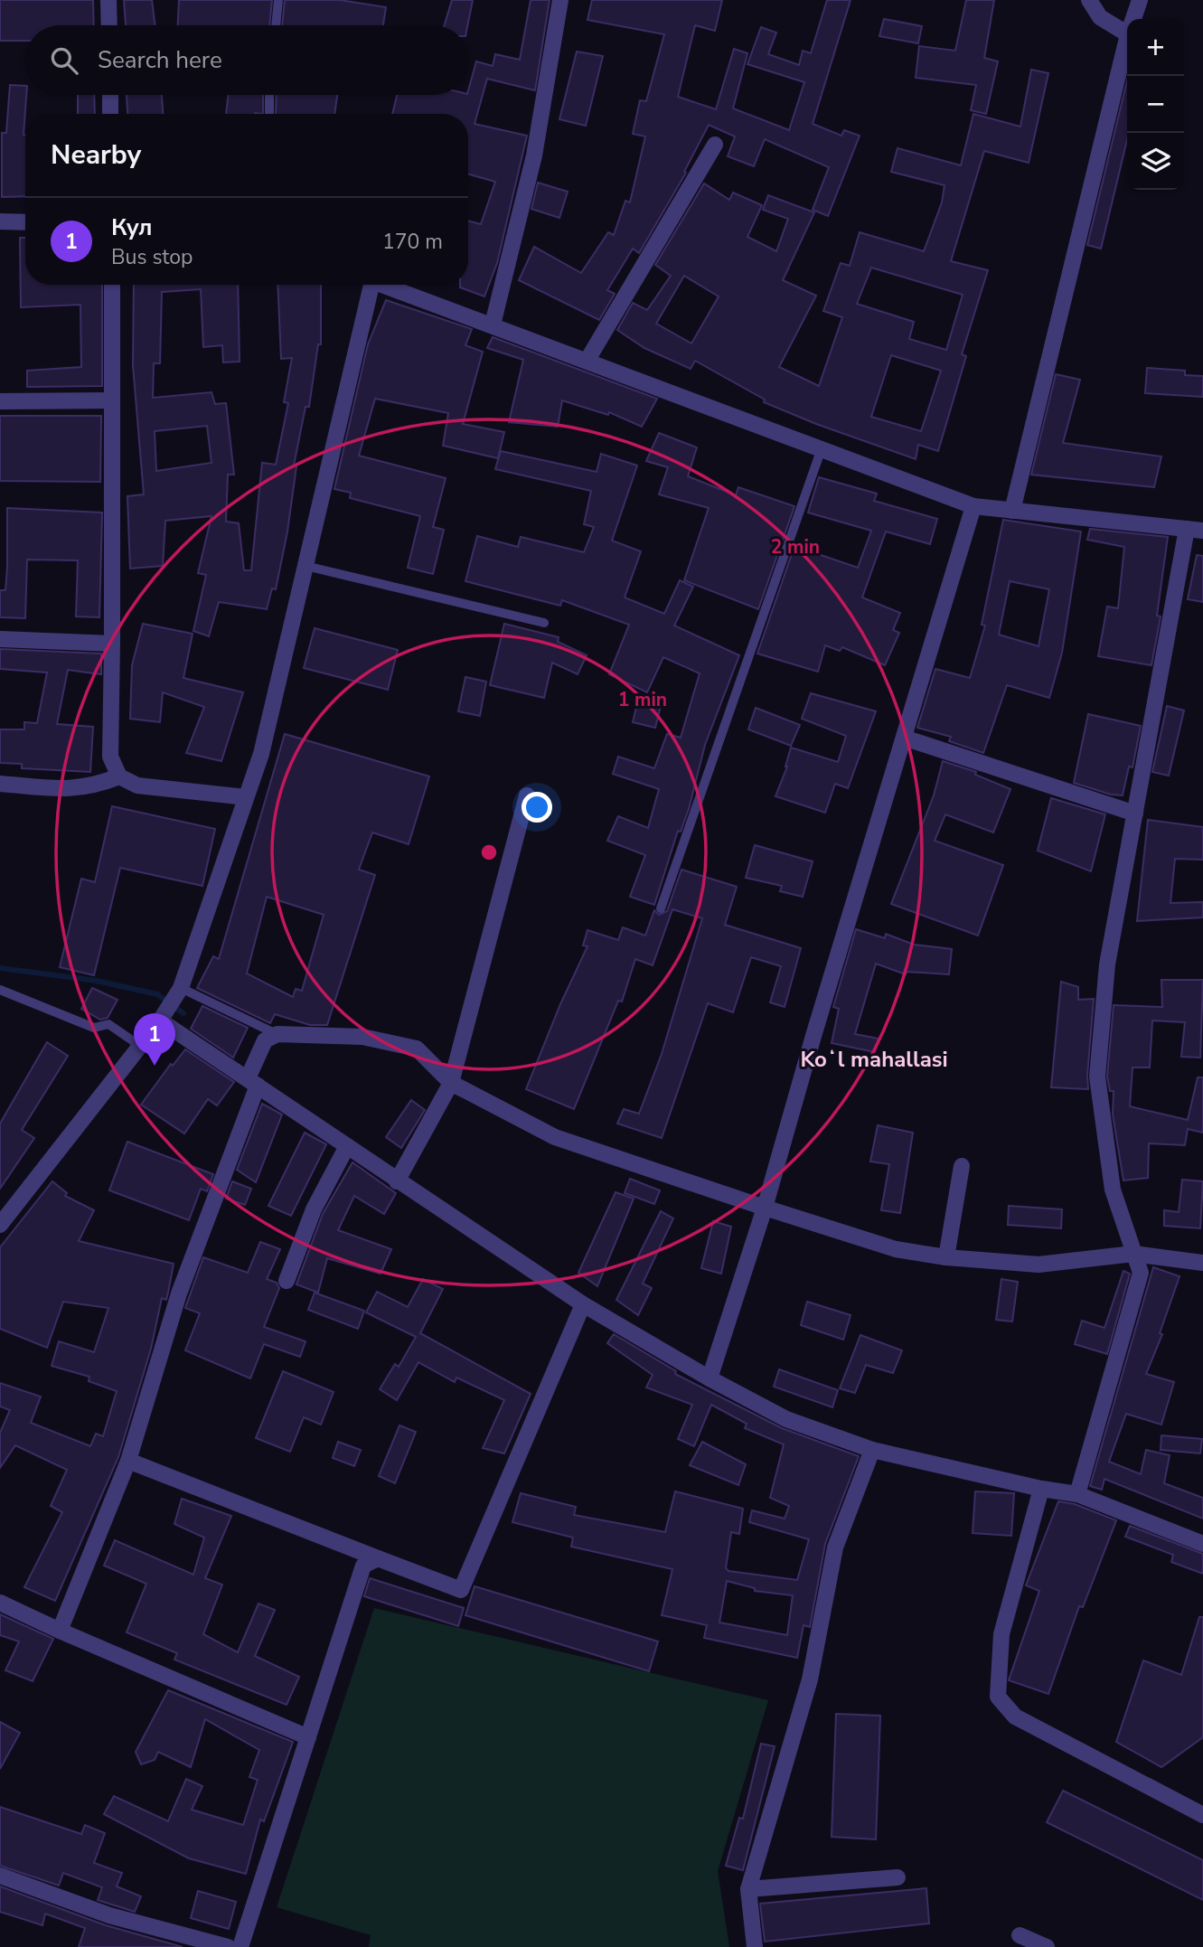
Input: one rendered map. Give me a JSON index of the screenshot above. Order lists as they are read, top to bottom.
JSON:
{
  "districts": ["Koʻl mahallasi"],
  "page": {
    "map_buttons": ["+", "−"],
    "search": "Search here",
    "heading": "Nearby",
    "list": [
      {
        "mark": "1",
        "name": "Кул",
        "note": "Bus stop",
        "value": "170 m"
      }
    ],
    "pins": "1"
  },
  "rings": ["2 min", "1 min"]
}
